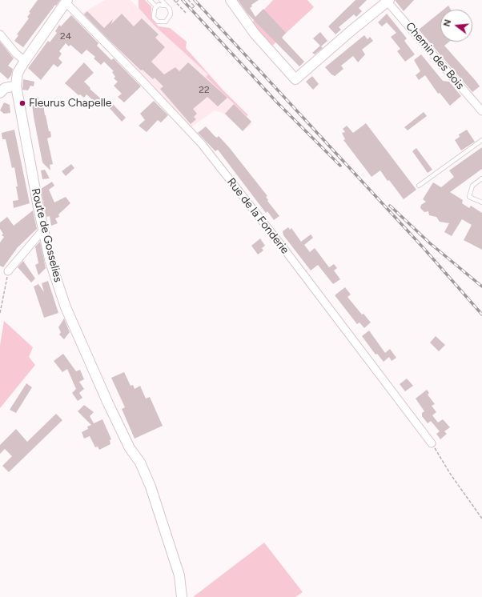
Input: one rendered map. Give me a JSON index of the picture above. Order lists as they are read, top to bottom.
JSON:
{
  "streets": {
    "main road": ["Route de Gosselies"],
    "street": ["Chemin des Bois", "Rue de la Fonderie"]
  },
  "places": ["Fleurus Chapelle"],
  "house_numbers": ["24", "22"],
  "north": "left"
}
